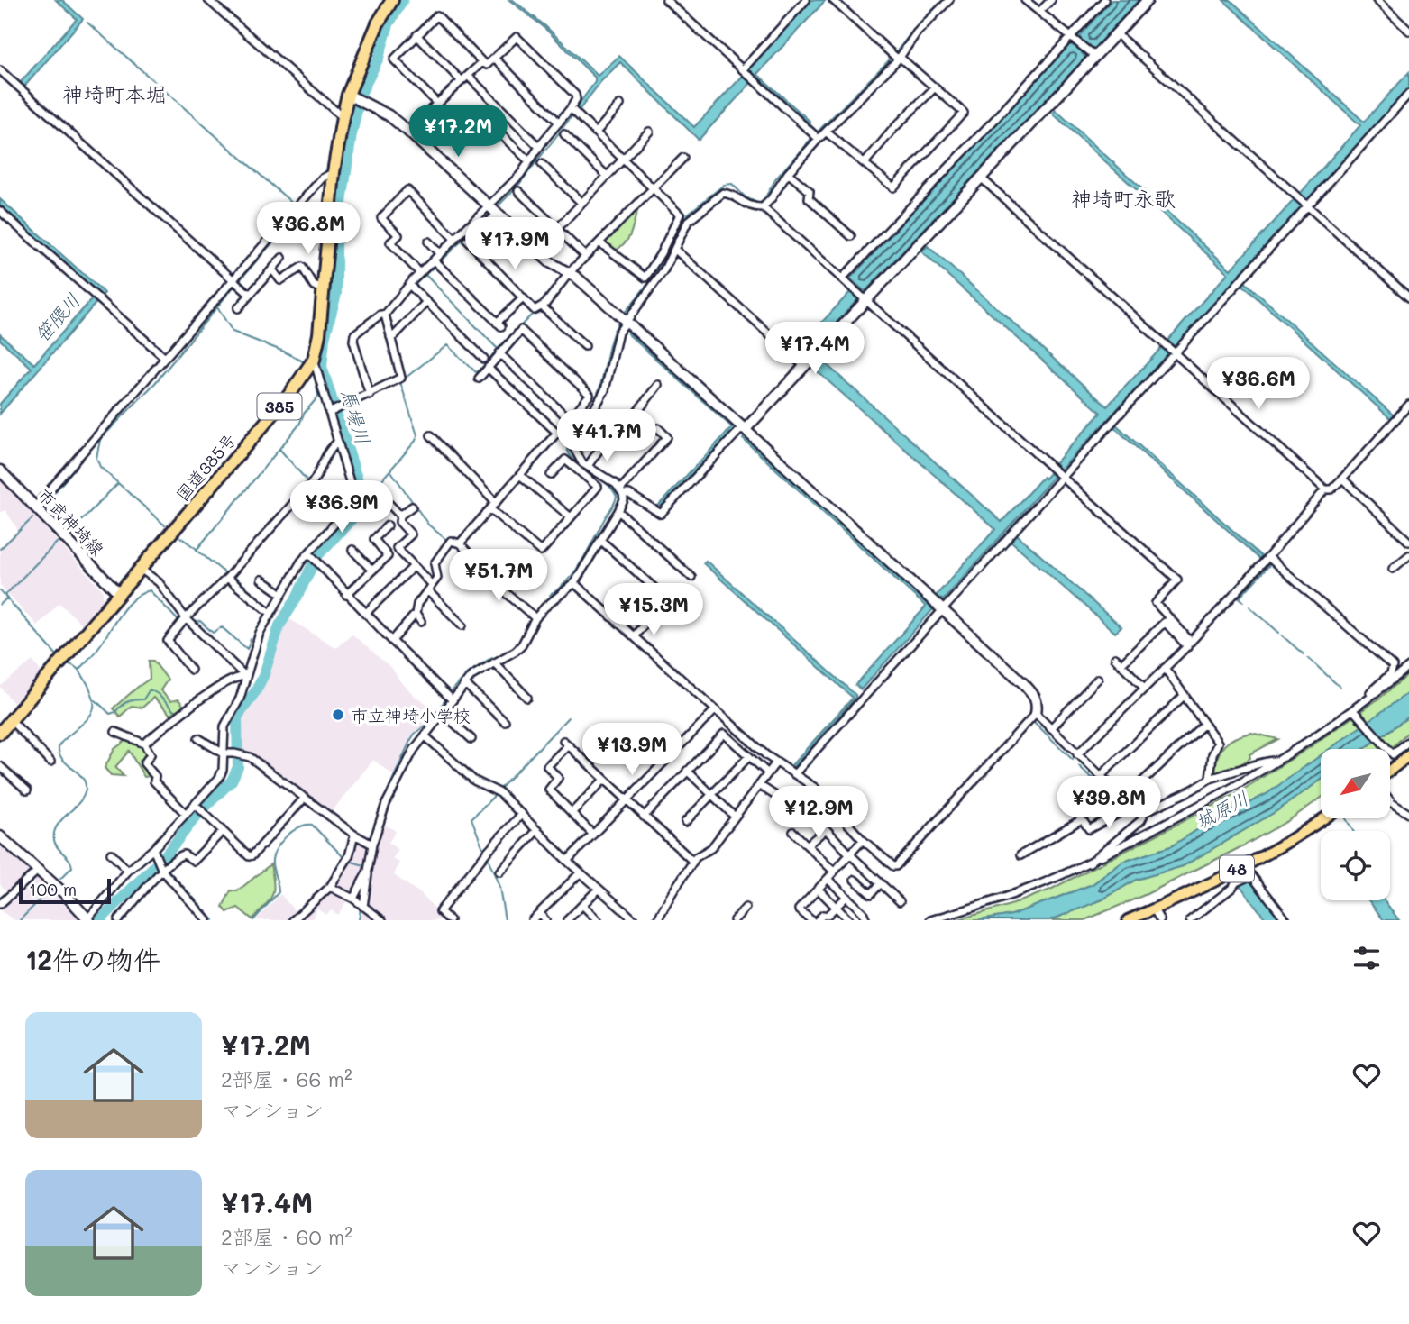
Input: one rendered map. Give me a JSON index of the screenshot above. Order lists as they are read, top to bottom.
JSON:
{
  "streets": {
    "highway": ["385", "国道385号"],
    "main road": ["48"],
    "street": ["市武神埼線"]
  },
  "crossings": [
    ["国道385号", "市武神埼線"]
  ],
  "districts": ["神埼町本堀", "神埼町永歌"],
  "water": ["笹隈川", "馬場川", "城原川"],
  "places": ["市立神埼小学校"],
  "scale_bar": "100 m",
  "north": "bottom left",
  "page": {
    "price": [
      "¥17.2M",
      "¥36.8M",
      "¥17.9M",
      "¥17.4M",
      "¥36.6M",
      "¥41.7M",
      "¥36.9M",
      "¥51.7M",
      "¥15.3M",
      "¥13.9M",
      "¥39.8M",
      "¥12.9M"
    ],
    "scale": "100 m",
    "heading": "12件の物件",
    "list": [
      {
        "name": "¥17.2M",
        "note": "2部屋 · 66 m² · マンション"
      },
      {
        "name": "¥17.4M",
        "note": "2部屋 · 60 m² · マンション"
      }
    ]
  }
}
